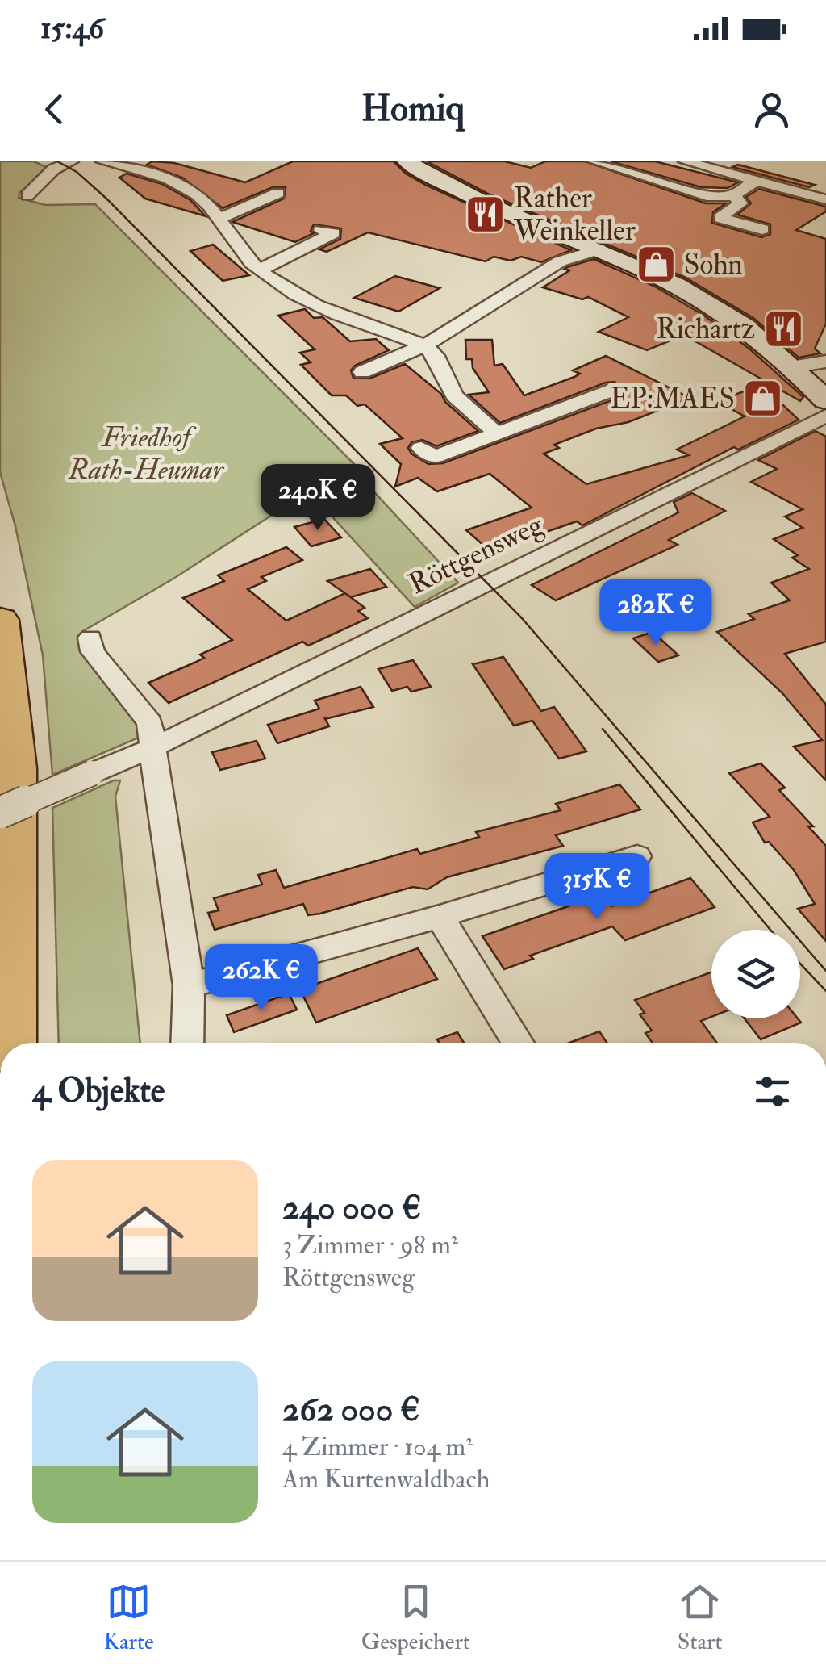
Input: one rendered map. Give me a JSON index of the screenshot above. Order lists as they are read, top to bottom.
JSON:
{
  "streets": {
    "street": ["Röttgensweg"]
  },
  "parks": ["Friedhof Rath-Heumar"],
  "places": {
    "restaurant": ["Rather Weinkeller", "Richartz"],
    "shop": ["Sohn", "EP:MAES"]
  },
  "page": {
    "status": "15:46",
    "header": "Homiq",
    "price": [
      "240K €",
      "282K €",
      "315K €",
      "262K €"
    ],
    "heading": "4 Objekte",
    "list": [
      {
        "name": "240 000 €",
        "note": "3 Zimmer · 98 m² · Röttgensweg"
      },
      {
        "name": "262 000 €",
        "note": "4 Zimmer · 104 m² · Am Kurtenwaldbach"
      }
    ],
    "tabs": ["Karte", "Gespeichert", "Start"]
  }
}
